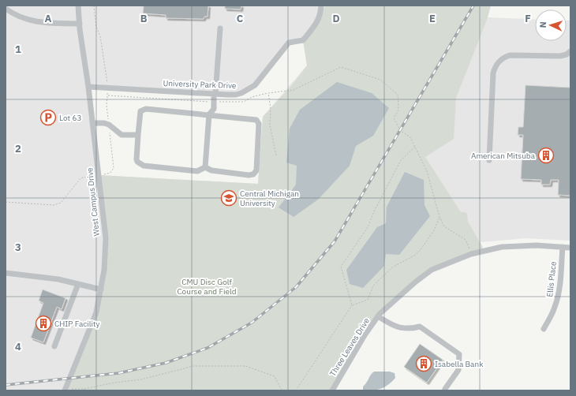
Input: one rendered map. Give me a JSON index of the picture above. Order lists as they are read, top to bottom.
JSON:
{
  "streets": {
    "street": [
      "University Park Drive",
      "West Campus Drive",
      "Ellis Place",
      "Three Leaves Drive"
    ]
  },
  "crossings": [
    ["University Park Drive", "West Campus Drive"],
    ["Ellis Place", "Three Leaves Drive"]
  ],
  "parks": ["CMU Disc Golf Course and Field"],
  "places": {
    "parking": ["Lot 63"],
    "building": ["American Mitsuba", "CHIP Facility", "Isabella Bank"],
    "school or university": ["Central Michigan University"]
  },
  "north": "left",
  "grid": {
    "columns": [
      "A",
      "B",
      "C",
      "D",
      "E",
      "F"
    ],
    "rows": [
      "1",
      "2",
      "3",
      "4"
    ]
  }
}
